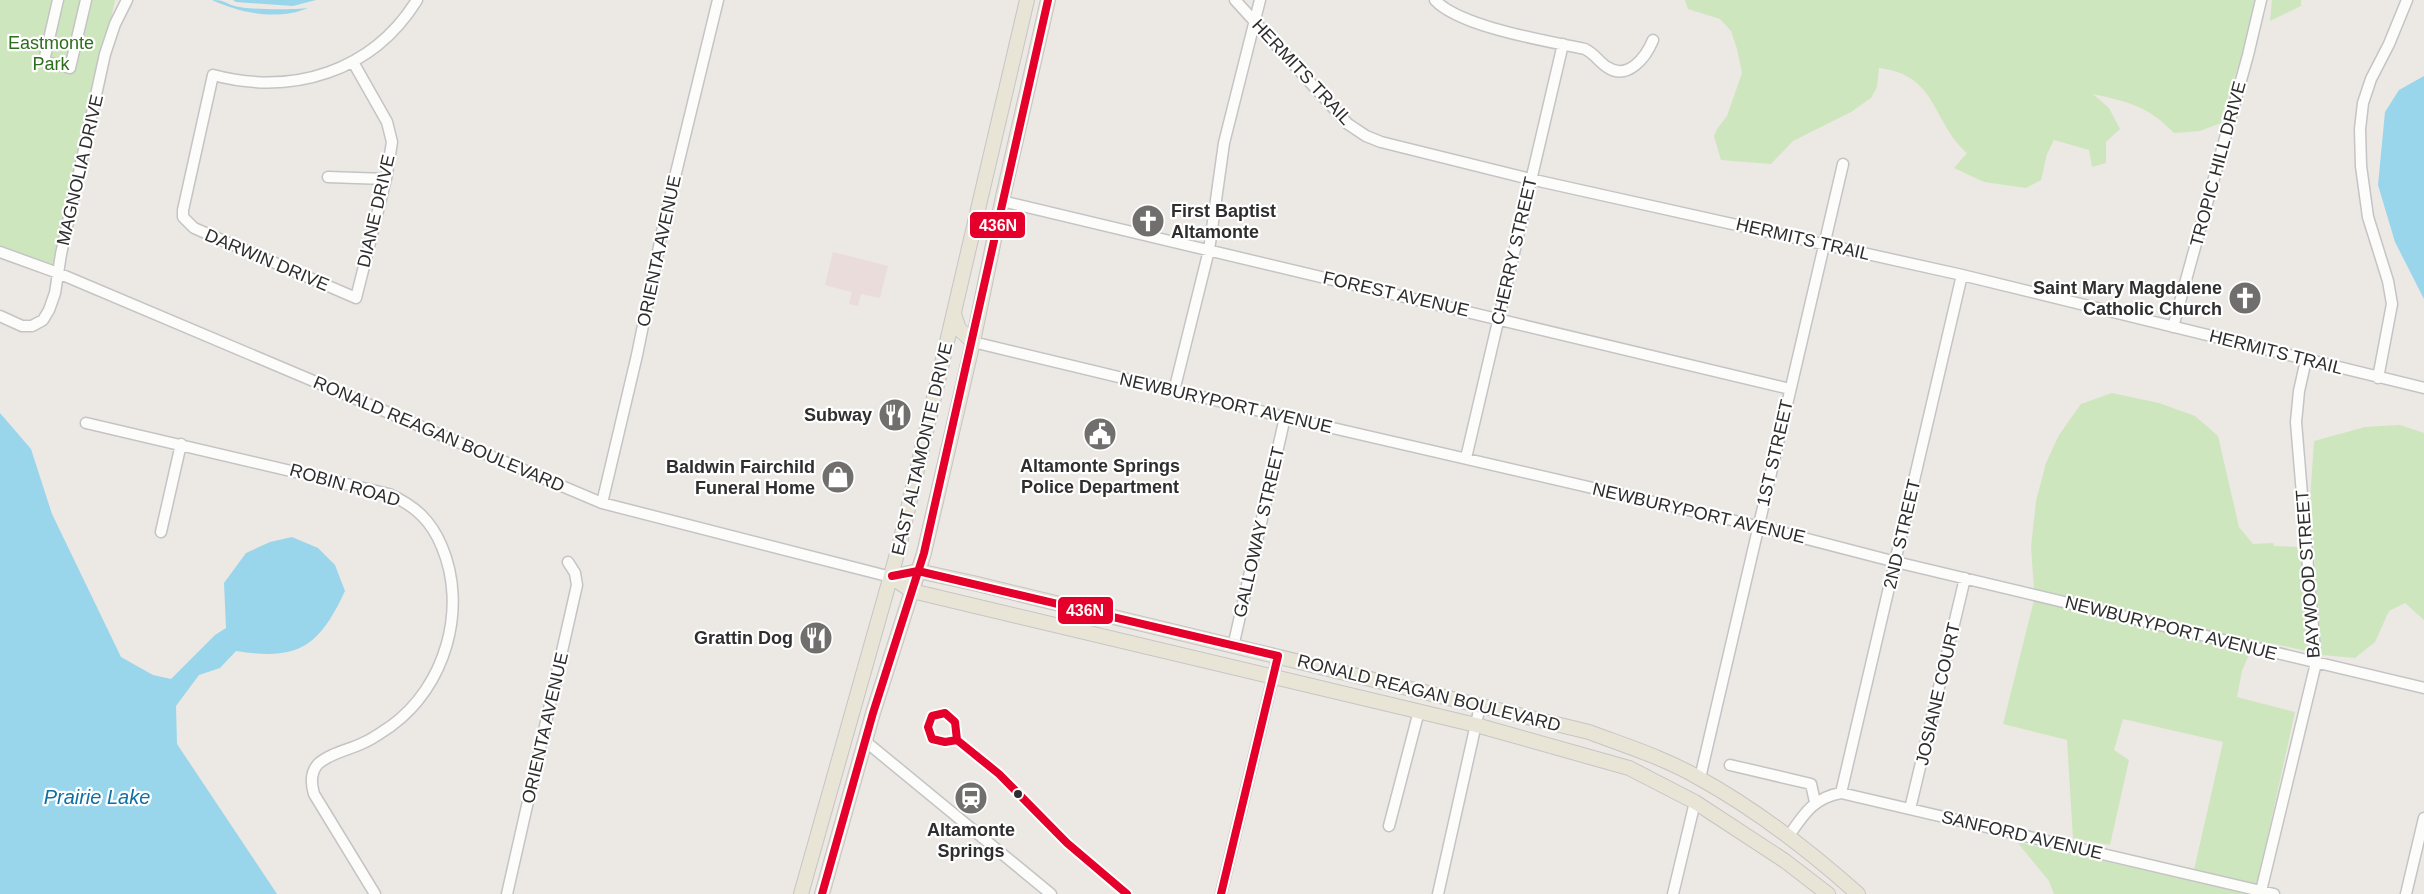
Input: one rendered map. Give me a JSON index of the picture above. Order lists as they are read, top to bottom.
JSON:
{
  "streets": {
    "main road": ["RONALD REAGAN BOULEVARD", "EAST ALTAMONTE DRIVE"],
    "street": [
      "HERMITS TRAIL",
      "TROPIC HILL DRIVE",
      "MAGNOLIA DRIVE",
      "DIANE DRIVE",
      "ORIENTA AVENUE",
      "CHERRY STREET",
      "DARWIN DRIVE",
      "FOREST AVENUE",
      "NEWBURYPORT AVENUE",
      "1ST STREET",
      "ROBIN ROAD",
      "GALLOWAY STREET",
      "2ND STREET",
      "BAYWOOD STREET",
      "JOSIANE COURT",
      "SANFORD AVENUE"
    ]
  },
  "crossings": [
    ["HERMITS TRAIL", "TROPIC HILL DRIVE"],
    ["HERMITS TRAIL", "CHERRY STREET"],
    ["HERMITS TRAIL", "1ST STREET"],
    ["HERMITS TRAIL", "2ND STREET"],
    ["HERMITS TRAIL", "BAYWOOD STREET"],
    ["MAGNOLIA DRIVE", "RONALD REAGAN BOULEVARD"],
    ["DIANE DRIVE", "DARWIN DRIVE"],
    ["ORIENTA AVENUE", "RONALD REAGAN BOULEVARD"],
    ["CHERRY STREET", "FOREST AVENUE"],
    ["CHERRY STREET", "NEWBURYPORT AVENUE"],
    ["FOREST AVENUE", "EAST ALTAMONTE DRIVE"],
    ["FOREST AVENUE", "1ST STREET"],
    ["NEWBURYPORT AVENUE", "EAST ALTAMONTE DRIVE"],
    ["NEWBURYPORT AVENUE", "1ST STREET"],
    ["NEWBURYPORT AVENUE", "GALLOWAY STREET"],
    ["NEWBURYPORT AVENUE", "2ND STREET"],
    ["NEWBURYPORT AVENUE", "BAYWOOD STREET"],
    ["NEWBURYPORT AVENUE", "JOSIANE COURT"],
    ["RONALD REAGAN BOULEVARD", "EAST ALTAMONTE DRIVE"],
    ["RONALD REAGAN BOULEVARD", "1ST STREET"],
    ["RONALD REAGAN BOULEVARD", "GALLOWAY STREET"],
    ["2ND STREET", "SANFORD AVENUE"],
    ["BAYWOOD STREET", "SANFORD AVENUE"],
    ["JOSIANE COURT", "SANFORD AVENUE"]
  ],
  "water": ["Prairie Lake"],
  "parks": ["Eastmonte Park"],
  "places": {
    "church": ["First Baptist Altamonte", "Saint Mary Magdalene Catholic Church"],
    "restaurant": ["Subway", "Grattin Dog"],
    "public building": ["Altamonte Springs Police Department"],
    "shop": ["Baldwin Fairchild Funeral Home"],
    "station": ["Altamonte Springs"]
  },
  "lines": ["transit line 436N"]
}
